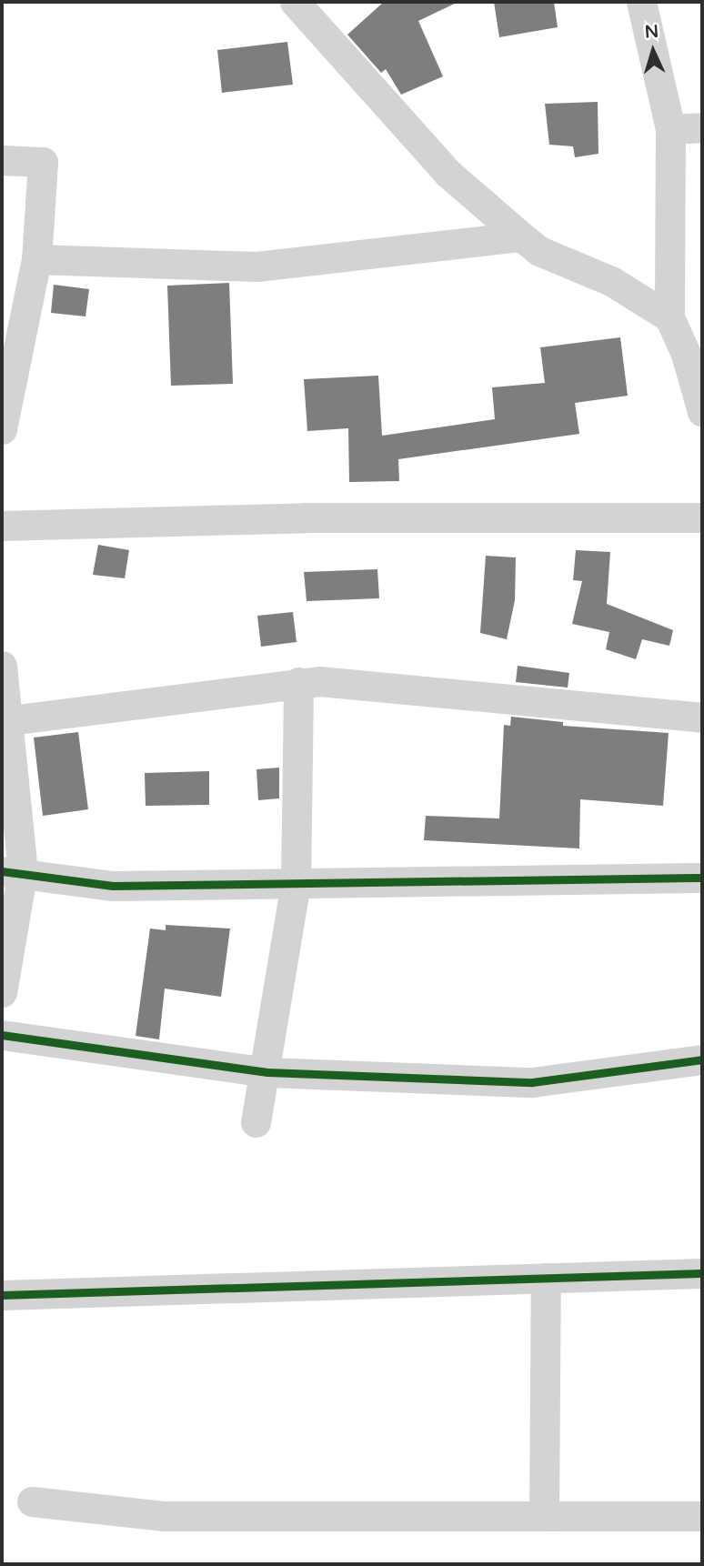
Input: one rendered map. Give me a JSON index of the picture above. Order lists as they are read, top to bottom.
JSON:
{
  "north": "top"
}
